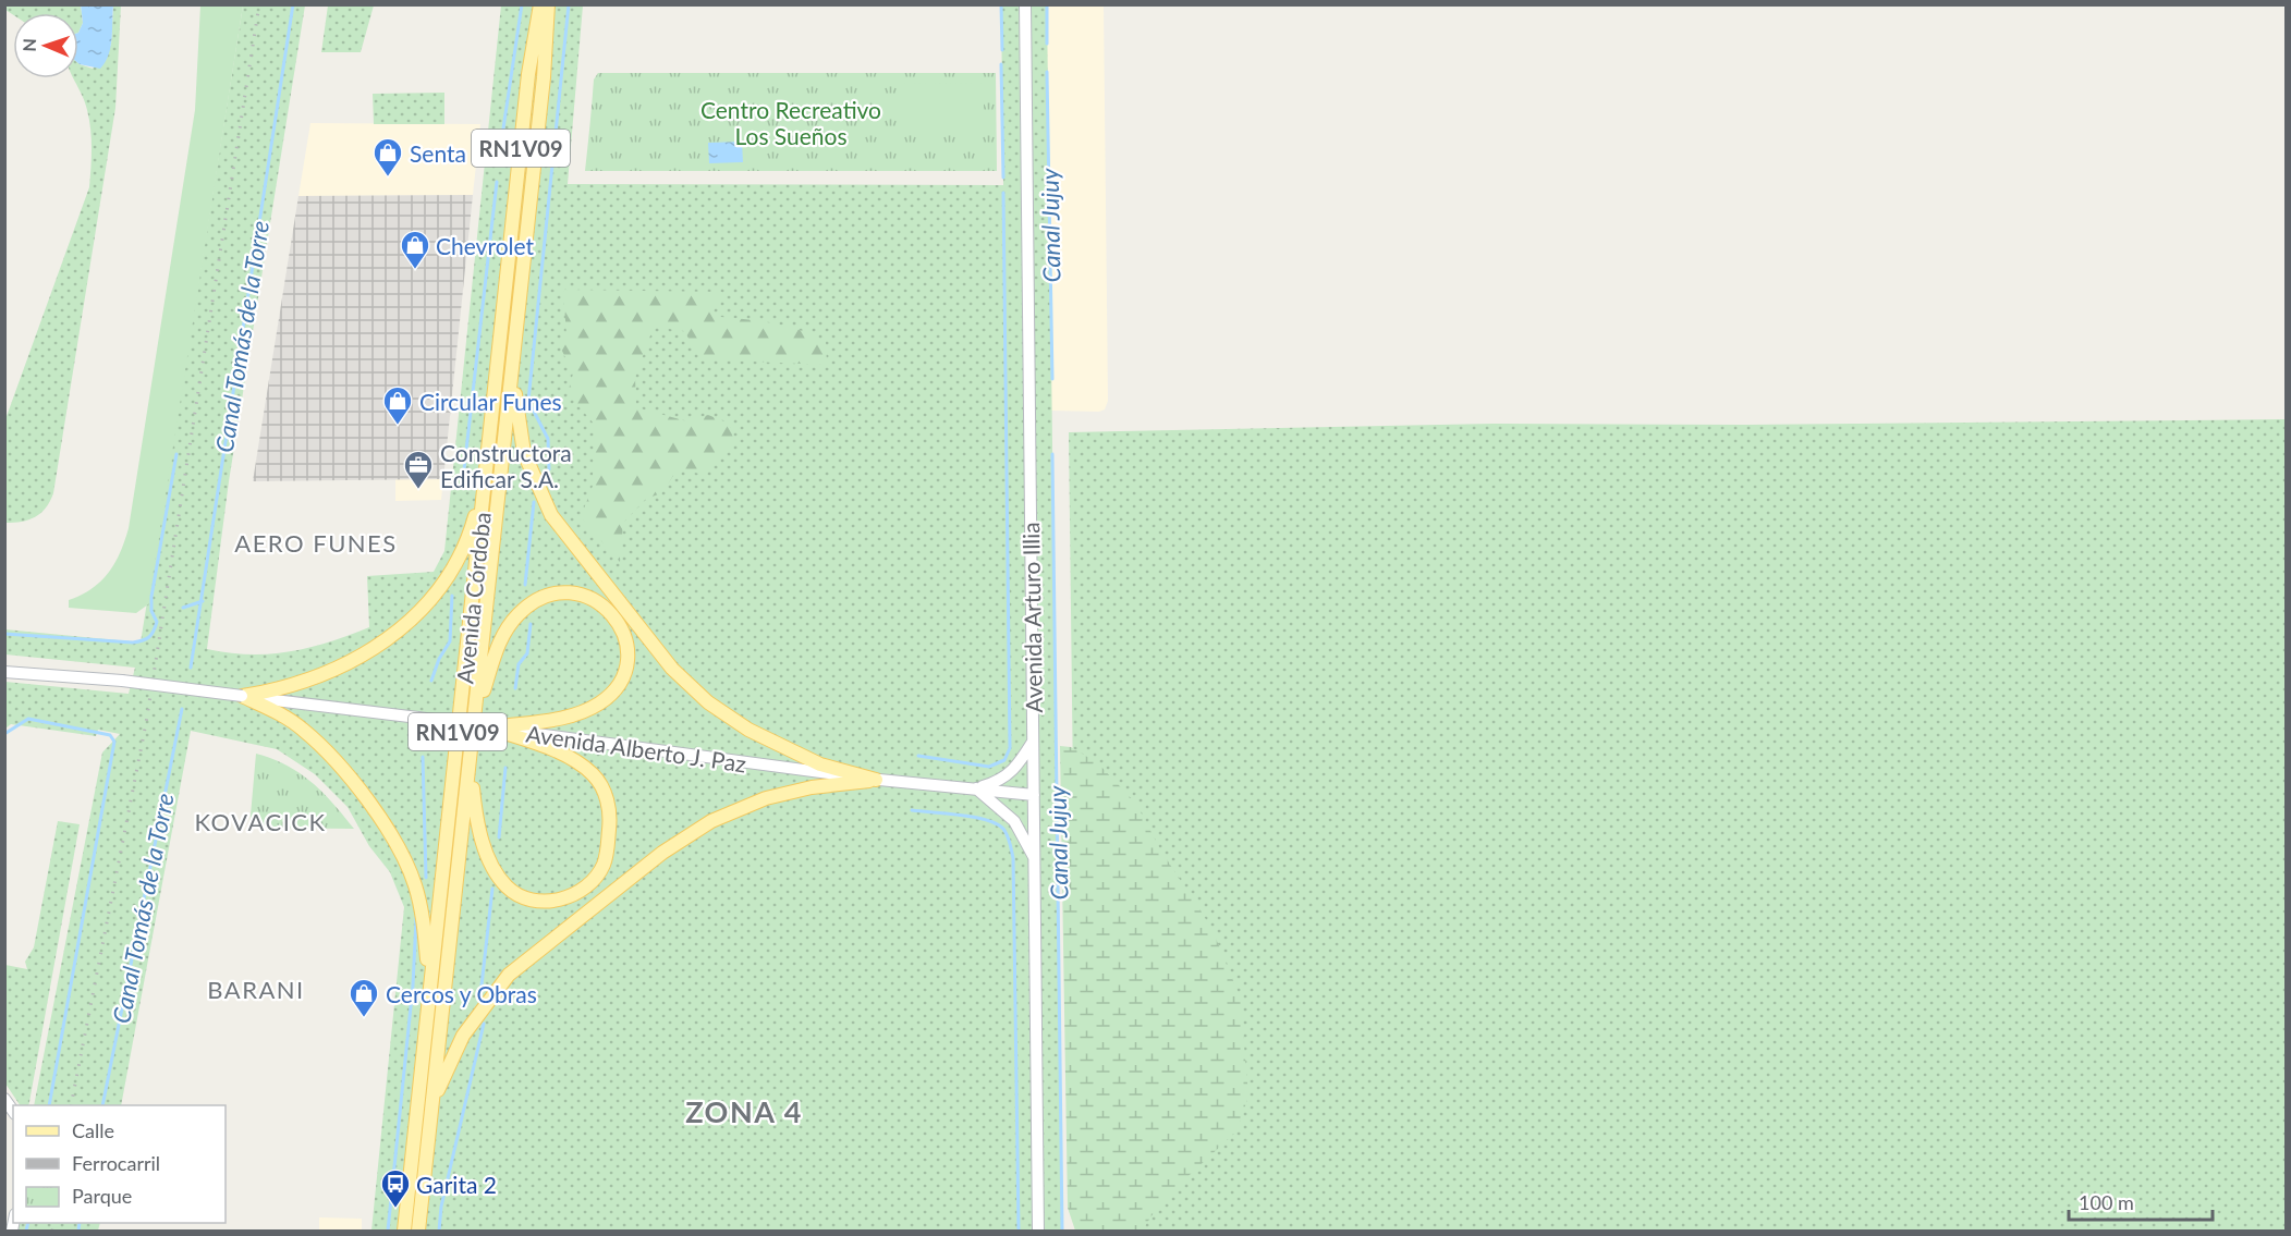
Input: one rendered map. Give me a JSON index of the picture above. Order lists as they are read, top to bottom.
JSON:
{
  "streets": {
    "main road": [
      "RN1V09",
      "Avenida Córdoba",
      "Avenida Arturo Illia",
      "Avenida Alberto J. Paz"
    ]
  },
  "crossings": [
    ["Avenida Arturo Illia", "Avenida Alberto J. Paz"]
  ],
  "districts": [
    "AERO FUNES",
    "KOVACICK",
    "BARANI",
    "ZONA 4"
  ],
  "water": ["Canal Jujuy", "Canal Tomás de la Torre"],
  "parks": ["Centro Recreativo Los Sueños"],
  "places": {
    "shop": [
      "Senta",
      "Chevrolet",
      "Circular Funes",
      "Cercos y Obras"
    ],
    "office": ["Constructora Edificar S.A."],
    "bus stop": ["Garita 2"]
  },
  "legend": ["Calle", "Ferrocarril", "Parque"],
  "scale_bar": "100 m",
  "north": "left"
}
